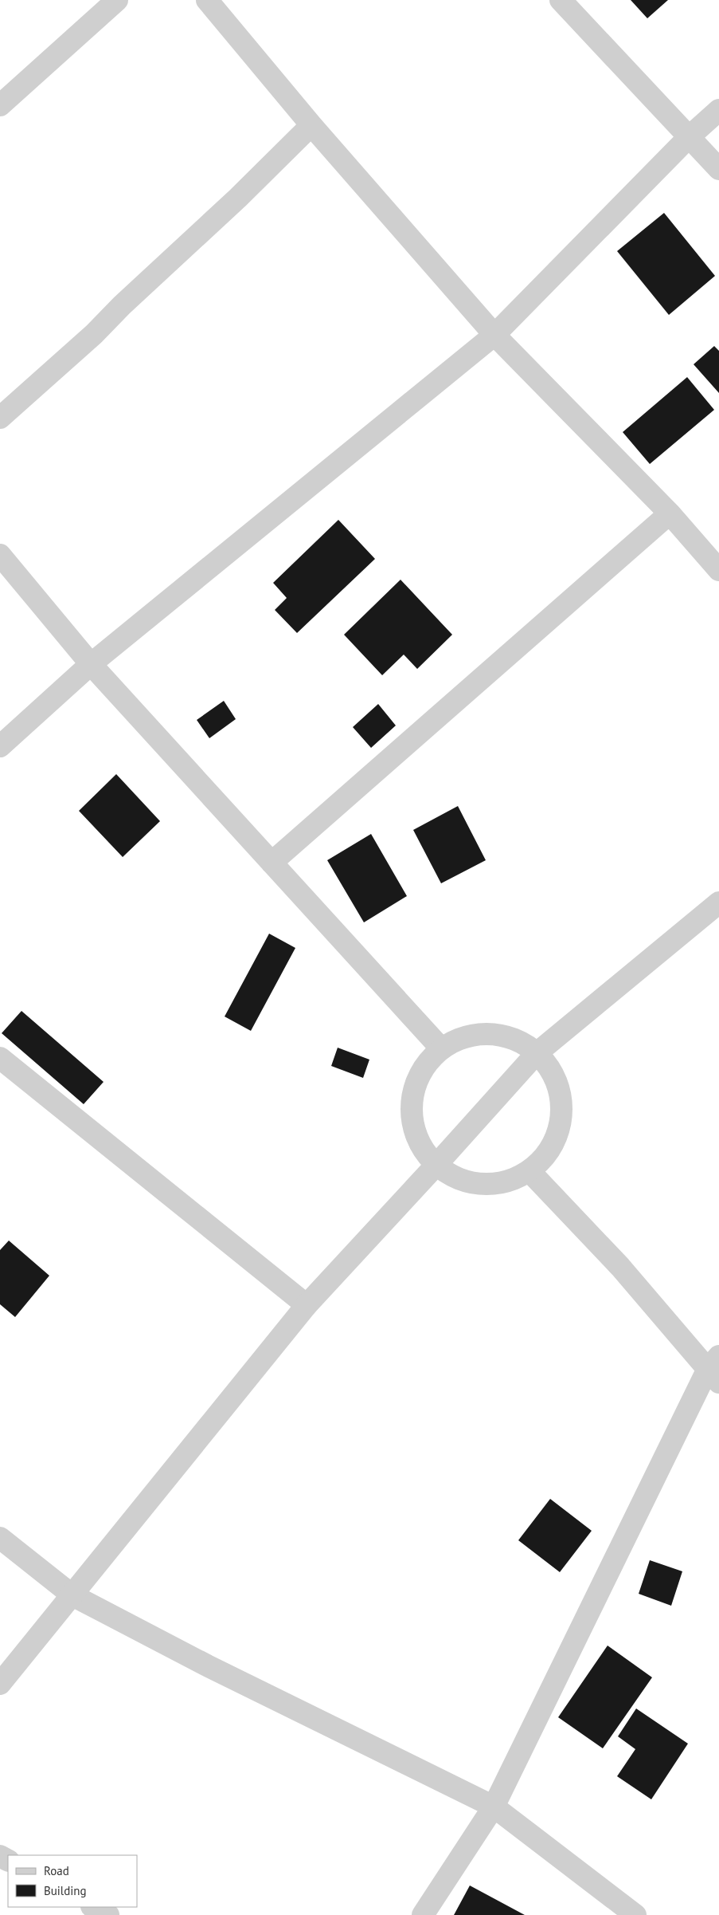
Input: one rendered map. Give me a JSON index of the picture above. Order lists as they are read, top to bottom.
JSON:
{
  "legend": ["Road", "Building"]
}
